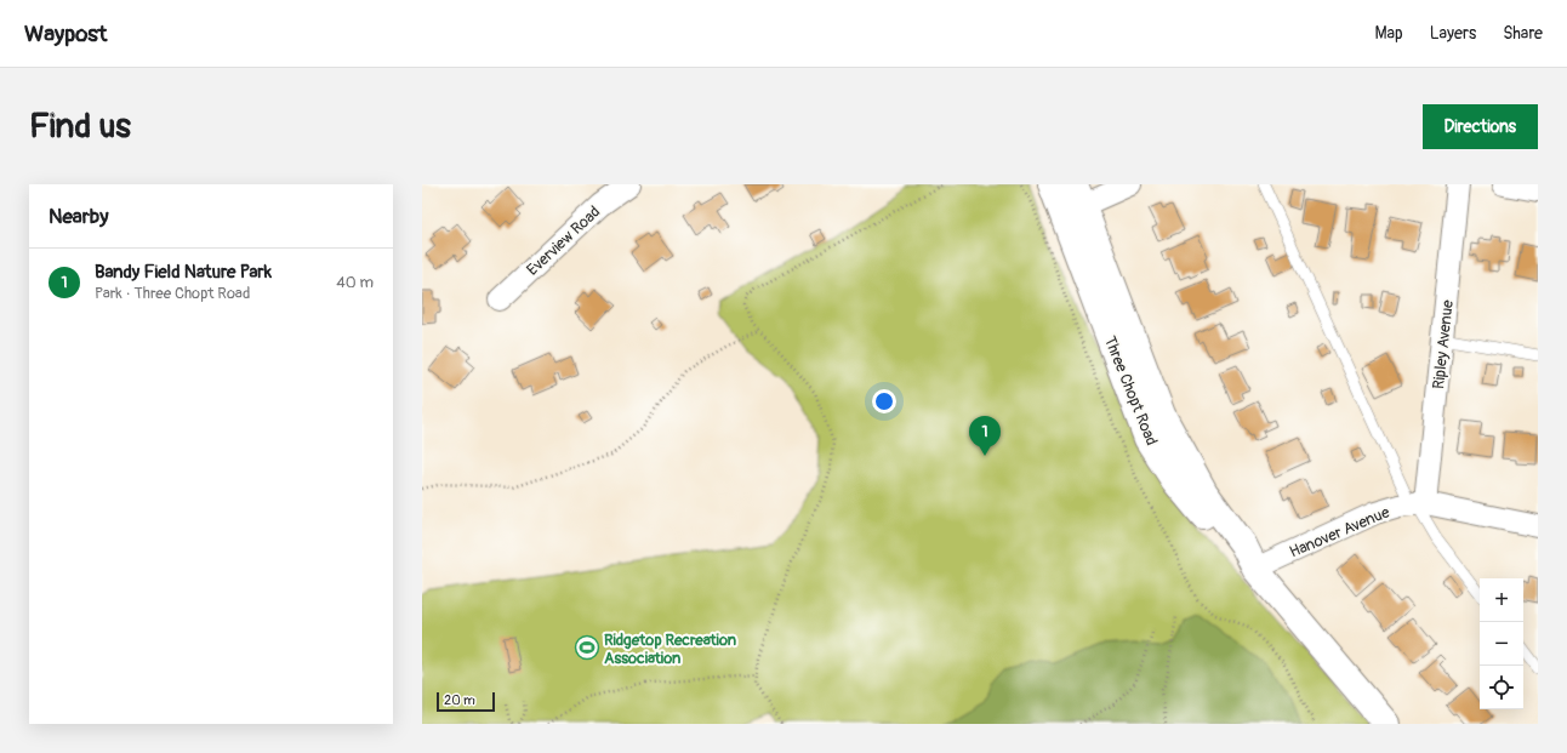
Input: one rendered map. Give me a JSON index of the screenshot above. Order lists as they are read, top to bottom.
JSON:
{
  "streets": {
    "main road": ["Three Chopt Road"],
    "street": ["Everview Road", "Ripley Avenue", "Hanover Avenue"]
  },
  "crossings": [
    ["Ripley Avenue", "Hanover Avenue"],
    ["Three Chopt Road", "Hanover Avenue"]
  ],
  "places": {
    "sports": ["Ridgetop Recreation Association"]
  },
  "scale_bar": "20 m",
  "page": {
    "header": "Waypost",
    "nav": ["Map", "Layers", "Share"],
    "buttons": "Directions",
    "title": "Find us",
    "heading": "Nearby",
    "list": [
      {
        "mark": "1",
        "name": "Bandy Field Nature Park",
        "note": "Park · Three Chopt Road",
        "value": "40 m"
      }
    ],
    "pins": "1",
    "map_buttons": ["+", "−"],
    "scale": "20 m"
  }
}
